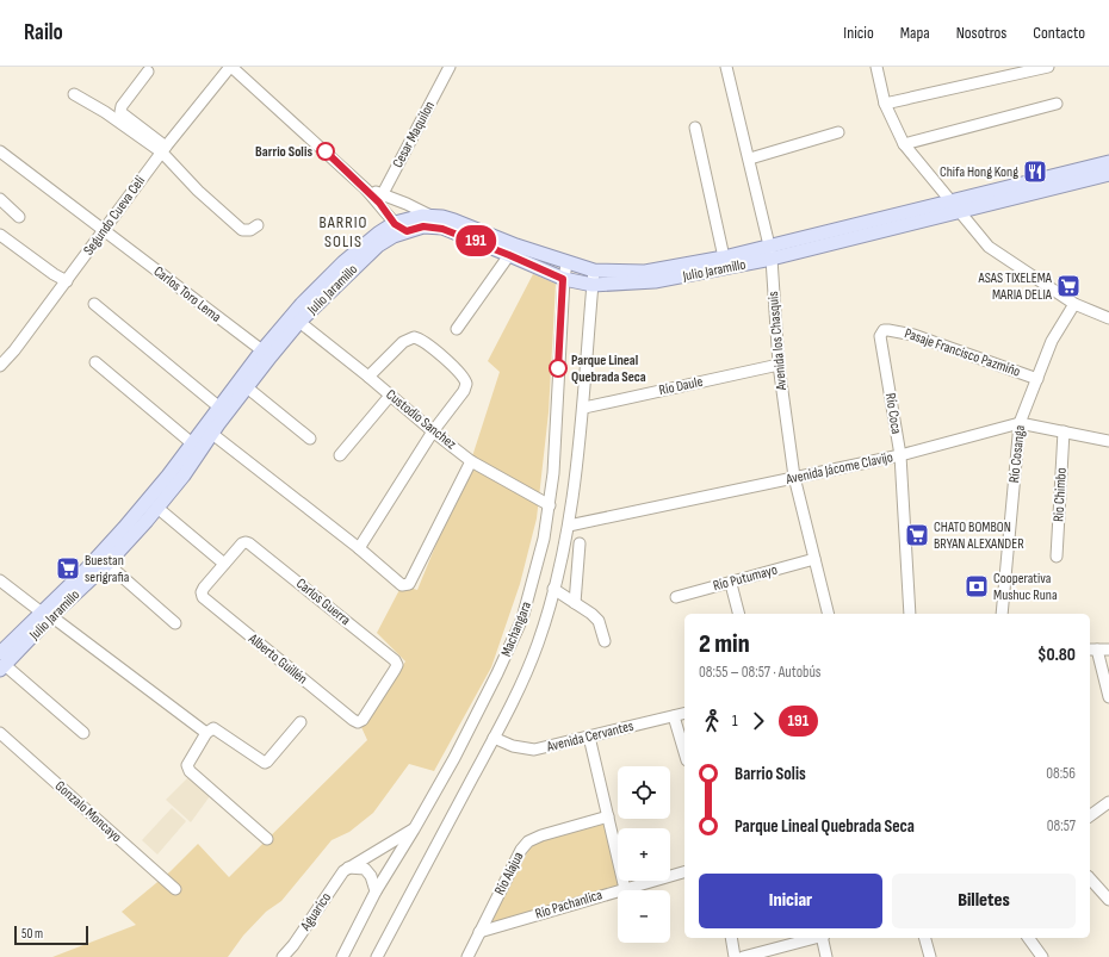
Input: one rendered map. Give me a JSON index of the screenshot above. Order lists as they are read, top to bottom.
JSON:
{
  "streets": {
    "main road": ["Julio Jaramillo"],
    "street": [
      "Cesar Maquilon",
      "Segundo Cueva Celi",
      "Carlos Toro Lema",
      "Avenida los Chasquis",
      "Pasaje Francisco Pazmiño",
      "Río Daule",
      "Río Coca",
      "Custodio Sanchez",
      "Río Cosanga",
      "Avenida Jácome Clavijo",
      "Rio Chimbo",
      "Río Putumayo",
      "Carlos Guerra",
      "Machangara",
      "Alberto Guillén",
      "Avenida Cervantes",
      "Gonzalo Moncayo",
      "Río Alajua",
      "Río Pachanlica",
      "Aguarico"
    ]
  },
  "crossings": [
    ["Segundo Cueva Celi", "Carlos Toro Lema"],
    ["Julio Jaramillo", "Carlos Toro Lema"],
    ["Julio Jaramillo", "Avenida los Chasquis"],
    ["Julio Jaramillo", "Custodio Sanchez"],
    ["Julio Jaramillo", "Machangara"],
    ["Avenida los Chasquis", "Río Daule"],
    ["Avenida los Chasquis", "Avenida Jácome Clavijo"],
    ["Avenida los Chasquis", "Río Putumayo"],
    ["Pasaje Francisco Pazmiño", "Río Coca"],
    ["Pasaje Francisco Pazmiño", "Río Cosanga"],
    ["Río Daule", "Machangara"],
    ["Río Coca", "Avenida Jácome Clavijo"],
    ["Custodio Sanchez", "Machangara"],
    ["Río Cosanga", "Avenida Jácome Clavijo"],
    ["Avenida Jácome Clavijo", "Rio Chimbo"],
    ["Avenida Jácome Clavijo", "Machangara"],
    ["Carlos Guerra", "Alberto Guillén"],
    ["Machangara", "Avenida Cervantes"],
    ["Machangara", "Aguarico"],
    ["Río Alajua", "Río Pachanlica"]
  ],
  "districts": ["BARRIO SOLIS"],
  "places": {
    "other": ["Barrio Solis", "Parque Lineal Quebrada Seca"],
    "restaurant": ["Chifa Hong Kong"],
    "supermarket": ["ASAS TIXELEMA MARIA DELIA", "CHATO BOMBON BRYAN ALEXANDER", "Buestan serigrafia"],
    "bank": ["Cooperativa Mushuc Runa"]
  },
  "lines": ["bus line 191"],
  "scale_bar": "50 m",
  "page": {
    "header": "Railo",
    "nav": [
      "Inicio",
      "Mapa",
      "Nosotros",
      "Contacto"
    ],
    "on_map": "191",
    "heading": ["2 min", "08:55 – 08:57 · Autobús", "$0.80"],
    "legs": ["1", "191"],
    "list": [
      {
        "name": "Barrio Solis",
        "value": "08:56"
      },
      {
        "name": "Parque Lineal Quebrada Seca",
        "value": "08:57"
      }
    ],
    "map_buttons": ["+", "−"],
    "buttons": ["Iniciar", "Billetes"],
    "scale": "50 m"
  }
}
